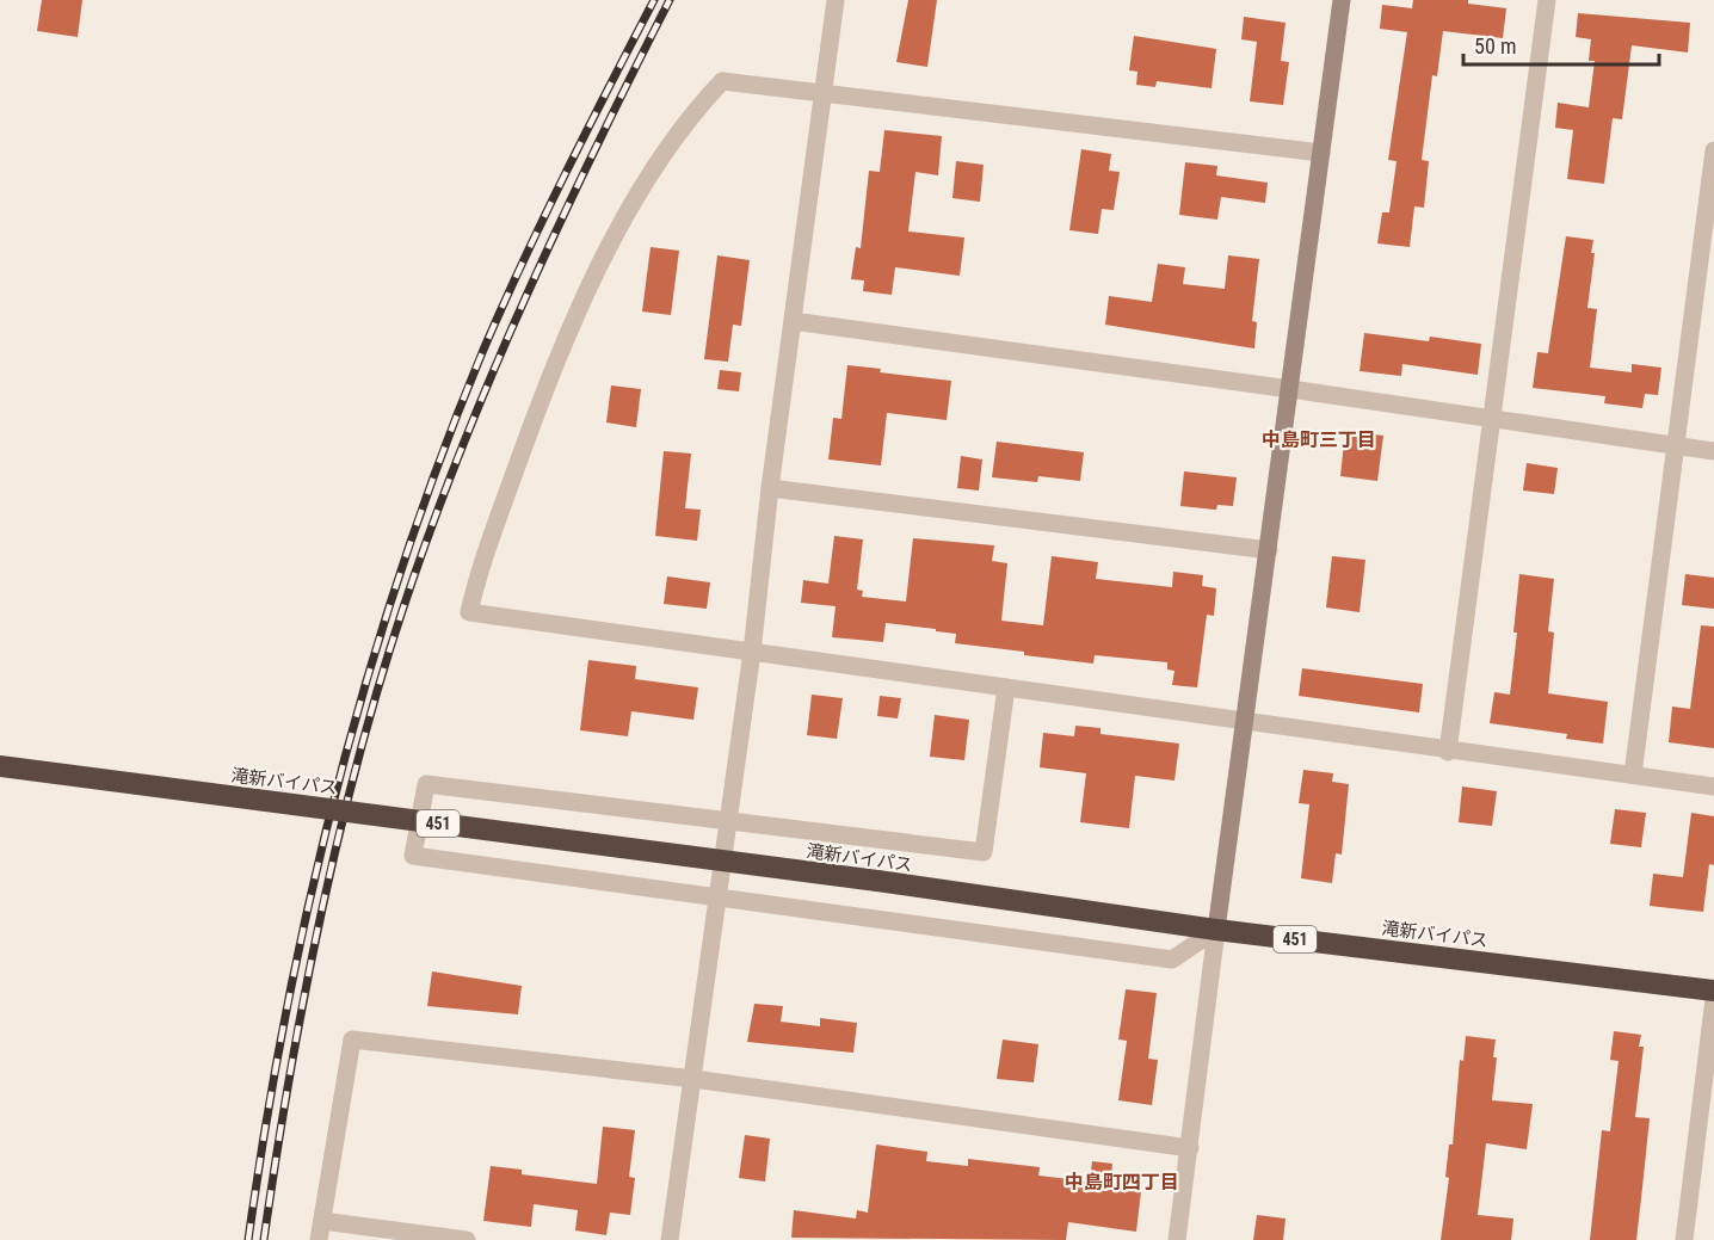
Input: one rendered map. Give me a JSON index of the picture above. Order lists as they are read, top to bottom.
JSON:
{
  "streets": {
    "highway": ["滝新バイパス", "451"]
  },
  "districts": ["中島町三丁目", "中島町四丁目"],
  "scale_bar": "50 m"
}
